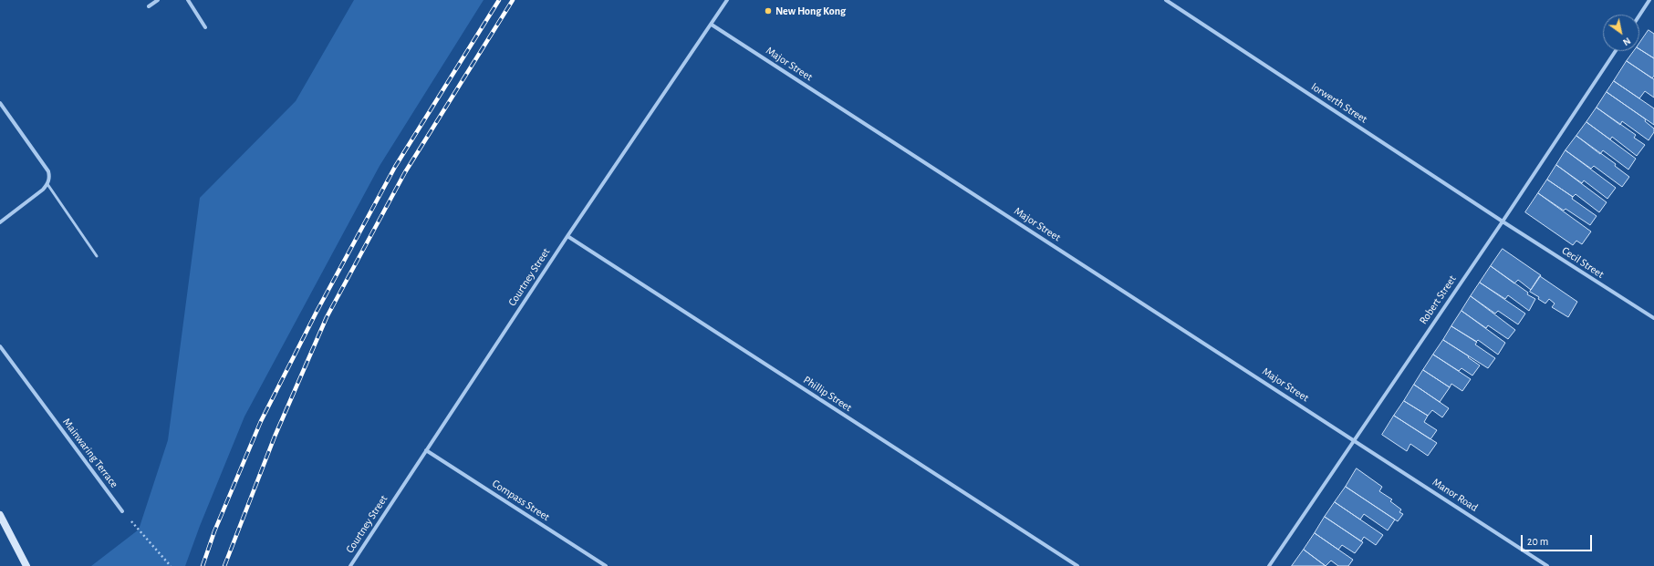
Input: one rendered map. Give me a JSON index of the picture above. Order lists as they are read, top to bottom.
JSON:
{
  "streets": {
    "street": [
      "Major Street",
      "Iorwerth Street",
      "Cecil Street",
      "Courtney Street",
      "Robert Street",
      "Phillip Street",
      "Mainwaring Terrace",
      "Manor Road",
      "Compass Street"
    ]
  },
  "crossings": [
    ["Major Street", "Courtney Street"],
    ["Major Street", "Robert Street"],
    ["Major Street", "Manor Road"],
    ["Iorwerth Street", "Cecil Street"],
    ["Iorwerth Street", "Robert Street"],
    ["Cecil Street", "Robert Street"],
    ["Courtney Street", "Phillip Street"],
    ["Courtney Street", "Compass Street"],
    ["Robert Street", "Manor Road"]
  ],
  "places": ["New Hong Kong"],
  "scale_bar": "20 m",
  "north": "bottom right"
}
